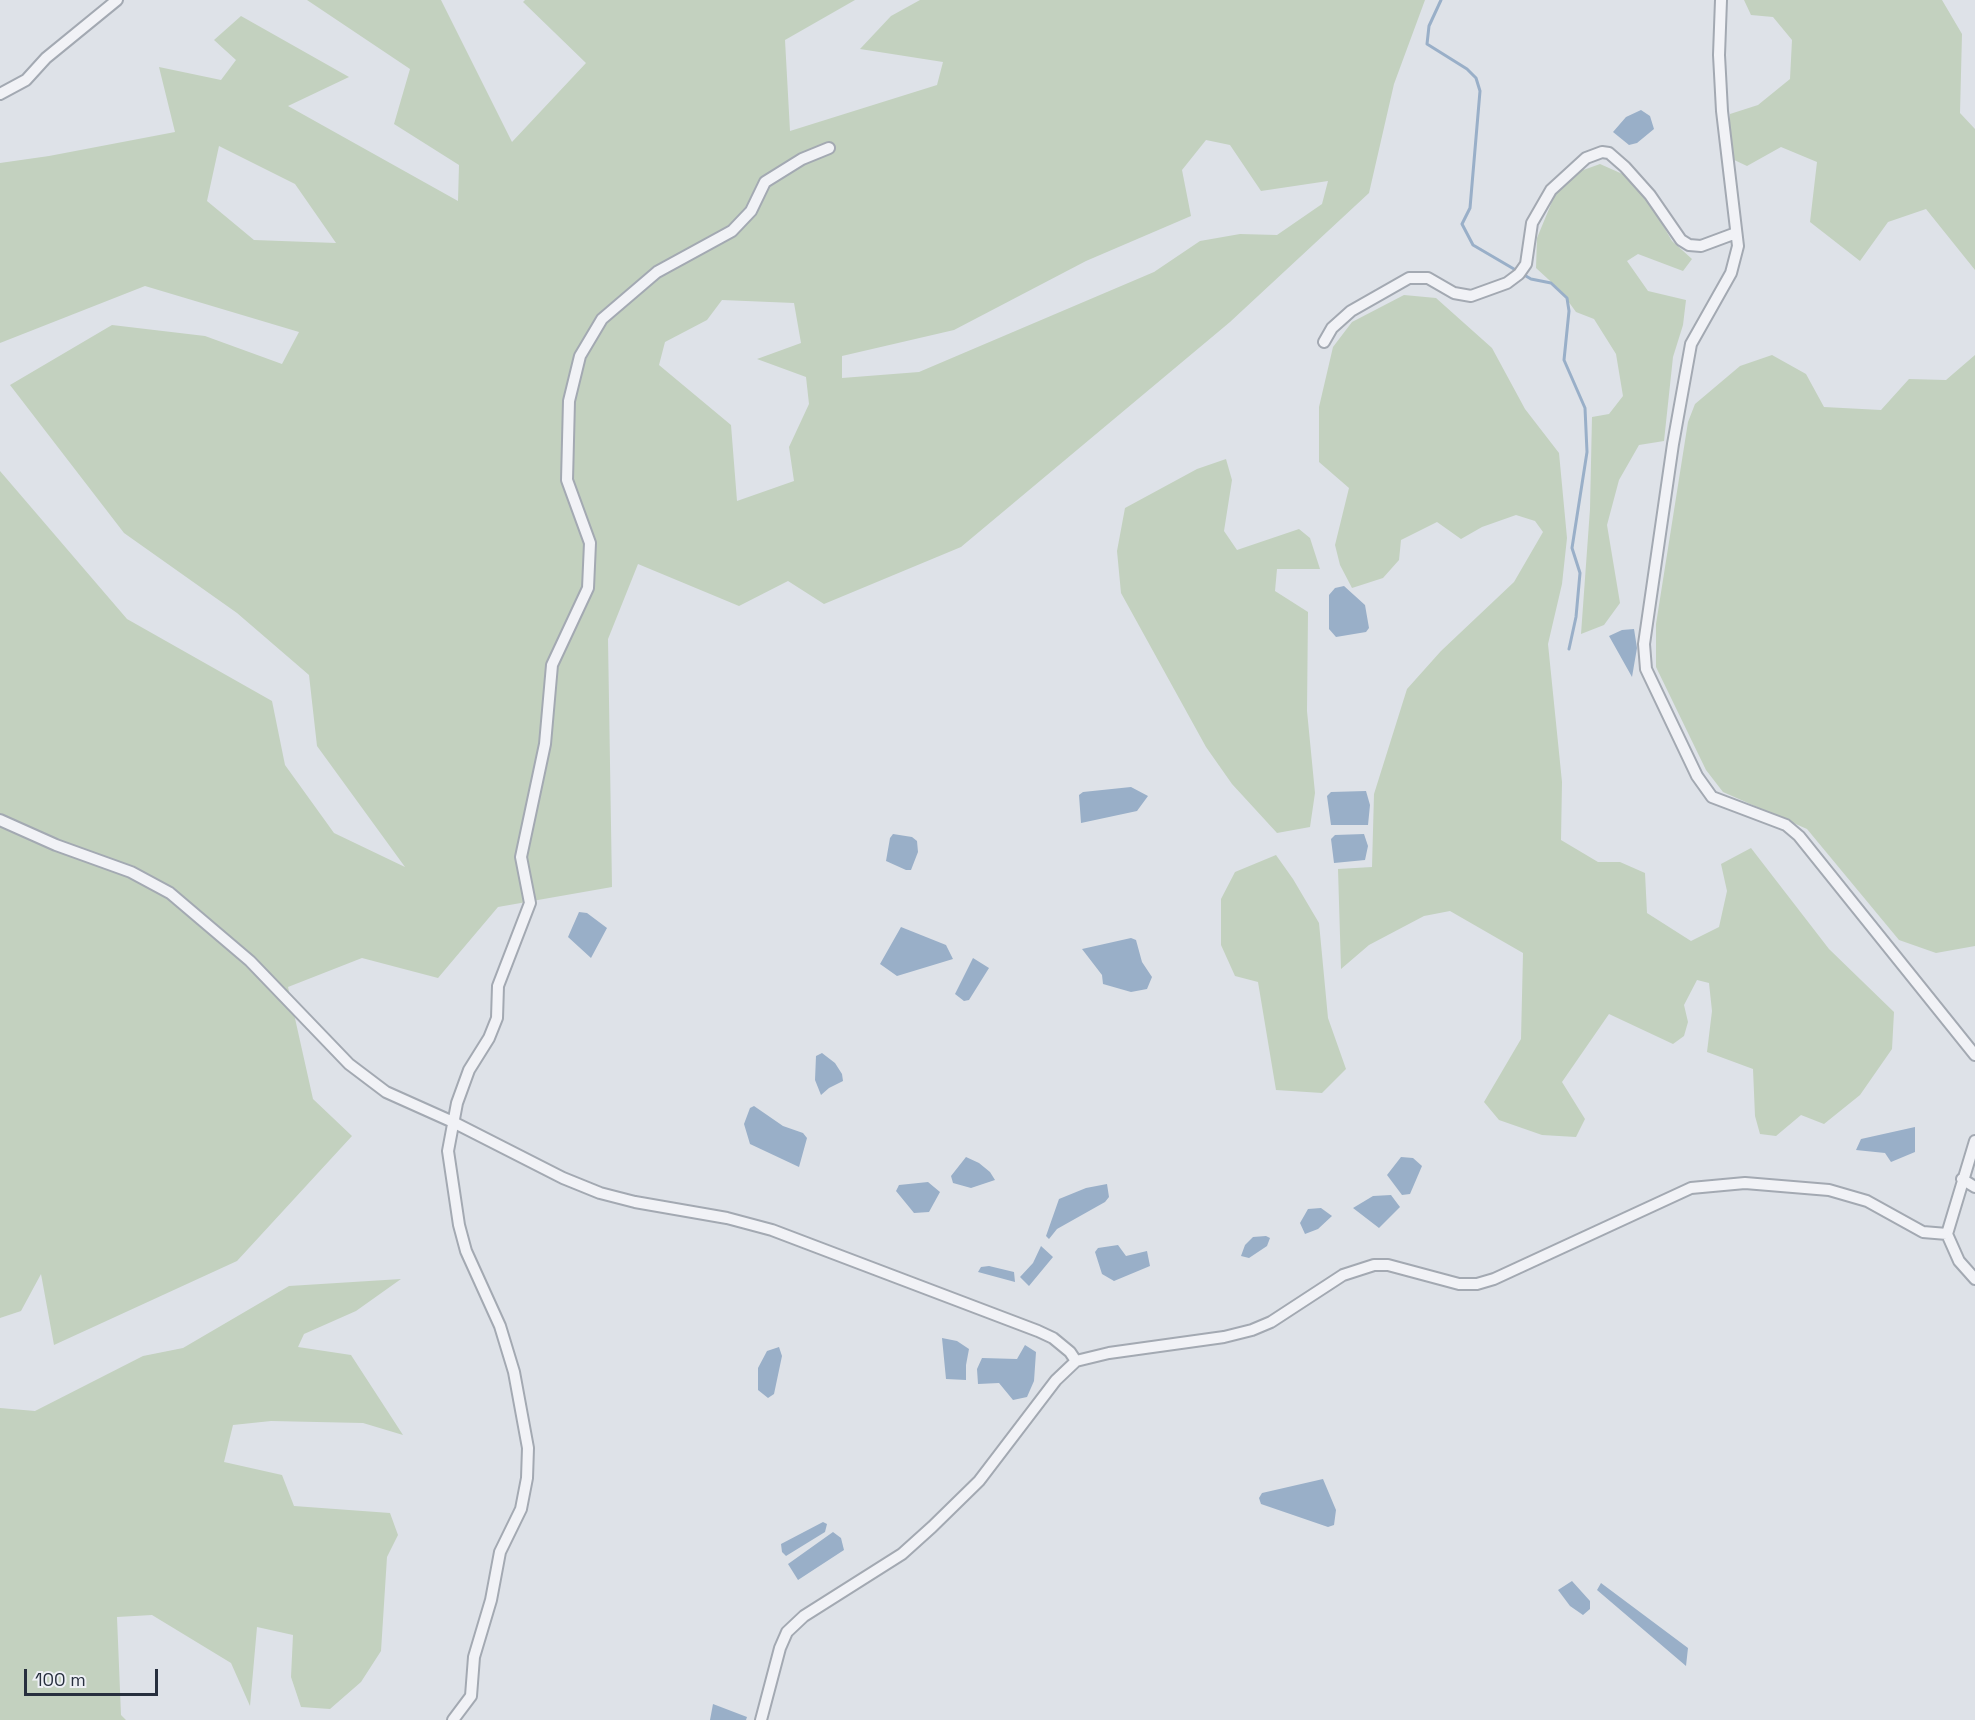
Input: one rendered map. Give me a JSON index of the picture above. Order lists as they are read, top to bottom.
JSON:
{
  "scale_bar": "100 m"
}
